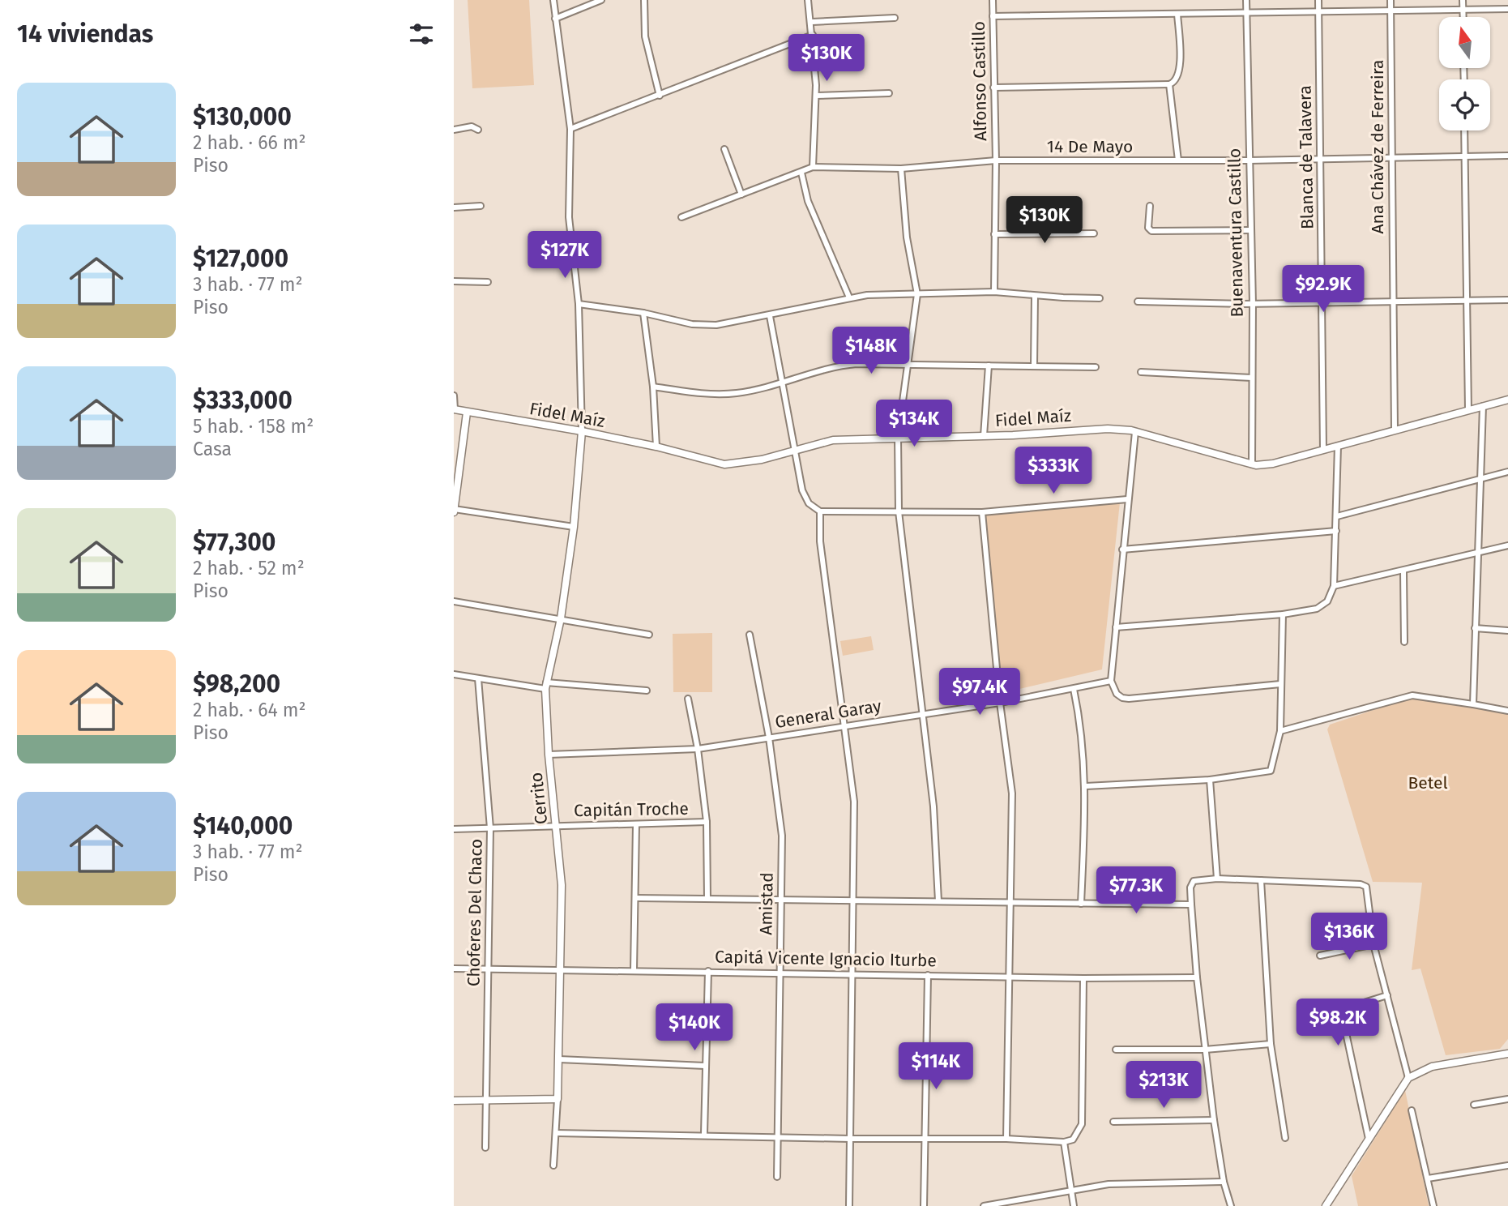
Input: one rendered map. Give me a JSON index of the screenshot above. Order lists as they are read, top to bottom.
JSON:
{
  "streets": {
    "street": [
      "Alfonso Castillo",
      "14 De Mayo",
      "Ana Chávez de Ferreira",
      "Blanca de Talavera",
      "Buenaventura Castillo",
      "Fidel Maíz",
      "General Garay",
      "Cerrito",
      "Capitán Troche",
      "Amistad",
      "Choferes Del Chaco",
      "Capitá Vicente Ignacio Iturbe"
    ]
  },
  "crossings": [
    ["Alfonso Castillo", "14 De Mayo"],
    ["14 De Mayo", "Ana Chávez de Ferreira"],
    ["14 De Mayo", "Blanca de Talavera"],
    ["14 De Mayo", "Buenaventura Castillo"],
    ["Ana Chávez de Ferreira", "Fidel Maíz"],
    ["Blanca de Talavera", "Fidel Maíz"],
    ["Buenaventura Castillo", "Fidel Maíz"],
    ["Fidel Maíz", "Cerrito"],
    ["General Garay", "Cerrito"],
    ["General Garay", "Amistad"],
    ["Cerrito", "Capitán Troche"],
    ["Cerrito", "Capitá Vicente Ignacio Iturbe"],
    ["Capitán Troche", "Choferes Del Chaco"],
    ["Amistad", "Capitá Vicente Ignacio Iturbe"],
    ["Choferes Del Chaco", "Capitá Vicente Ignacio Iturbe"]
  ],
  "parks": ["Betel"],
  "north": "top",
  "page": {
    "heading": "14 viviendas",
    "price": [
      "$130K",
      "$130K",
      "$127K",
      "$92.9K",
      "$148K",
      "$134K",
      "$333K",
      "$97.4K",
      "$77.3K",
      "$136K",
      "$98.2K",
      "$140K",
      "$114K",
      "$213K"
    ],
    "list": [
      {
        "name": "$130,000",
        "note": "2 hab. · 66 m² · Piso"
      },
      {
        "name": "$127,000",
        "note": "3 hab. · 77 m² · Piso"
      },
      {
        "name": "$333,000",
        "note": "5 hab. · 158 m² · Casa"
      },
      {
        "name": "$77,300",
        "note": "2 hab. · 52 m² · Piso"
      },
      {
        "name": "$98,200",
        "note": "2 hab. · 64 m² · Piso"
      },
      {
        "name": "$140,000",
        "note": "3 hab. · 77 m² · Piso"
      }
    ]
  }
}
